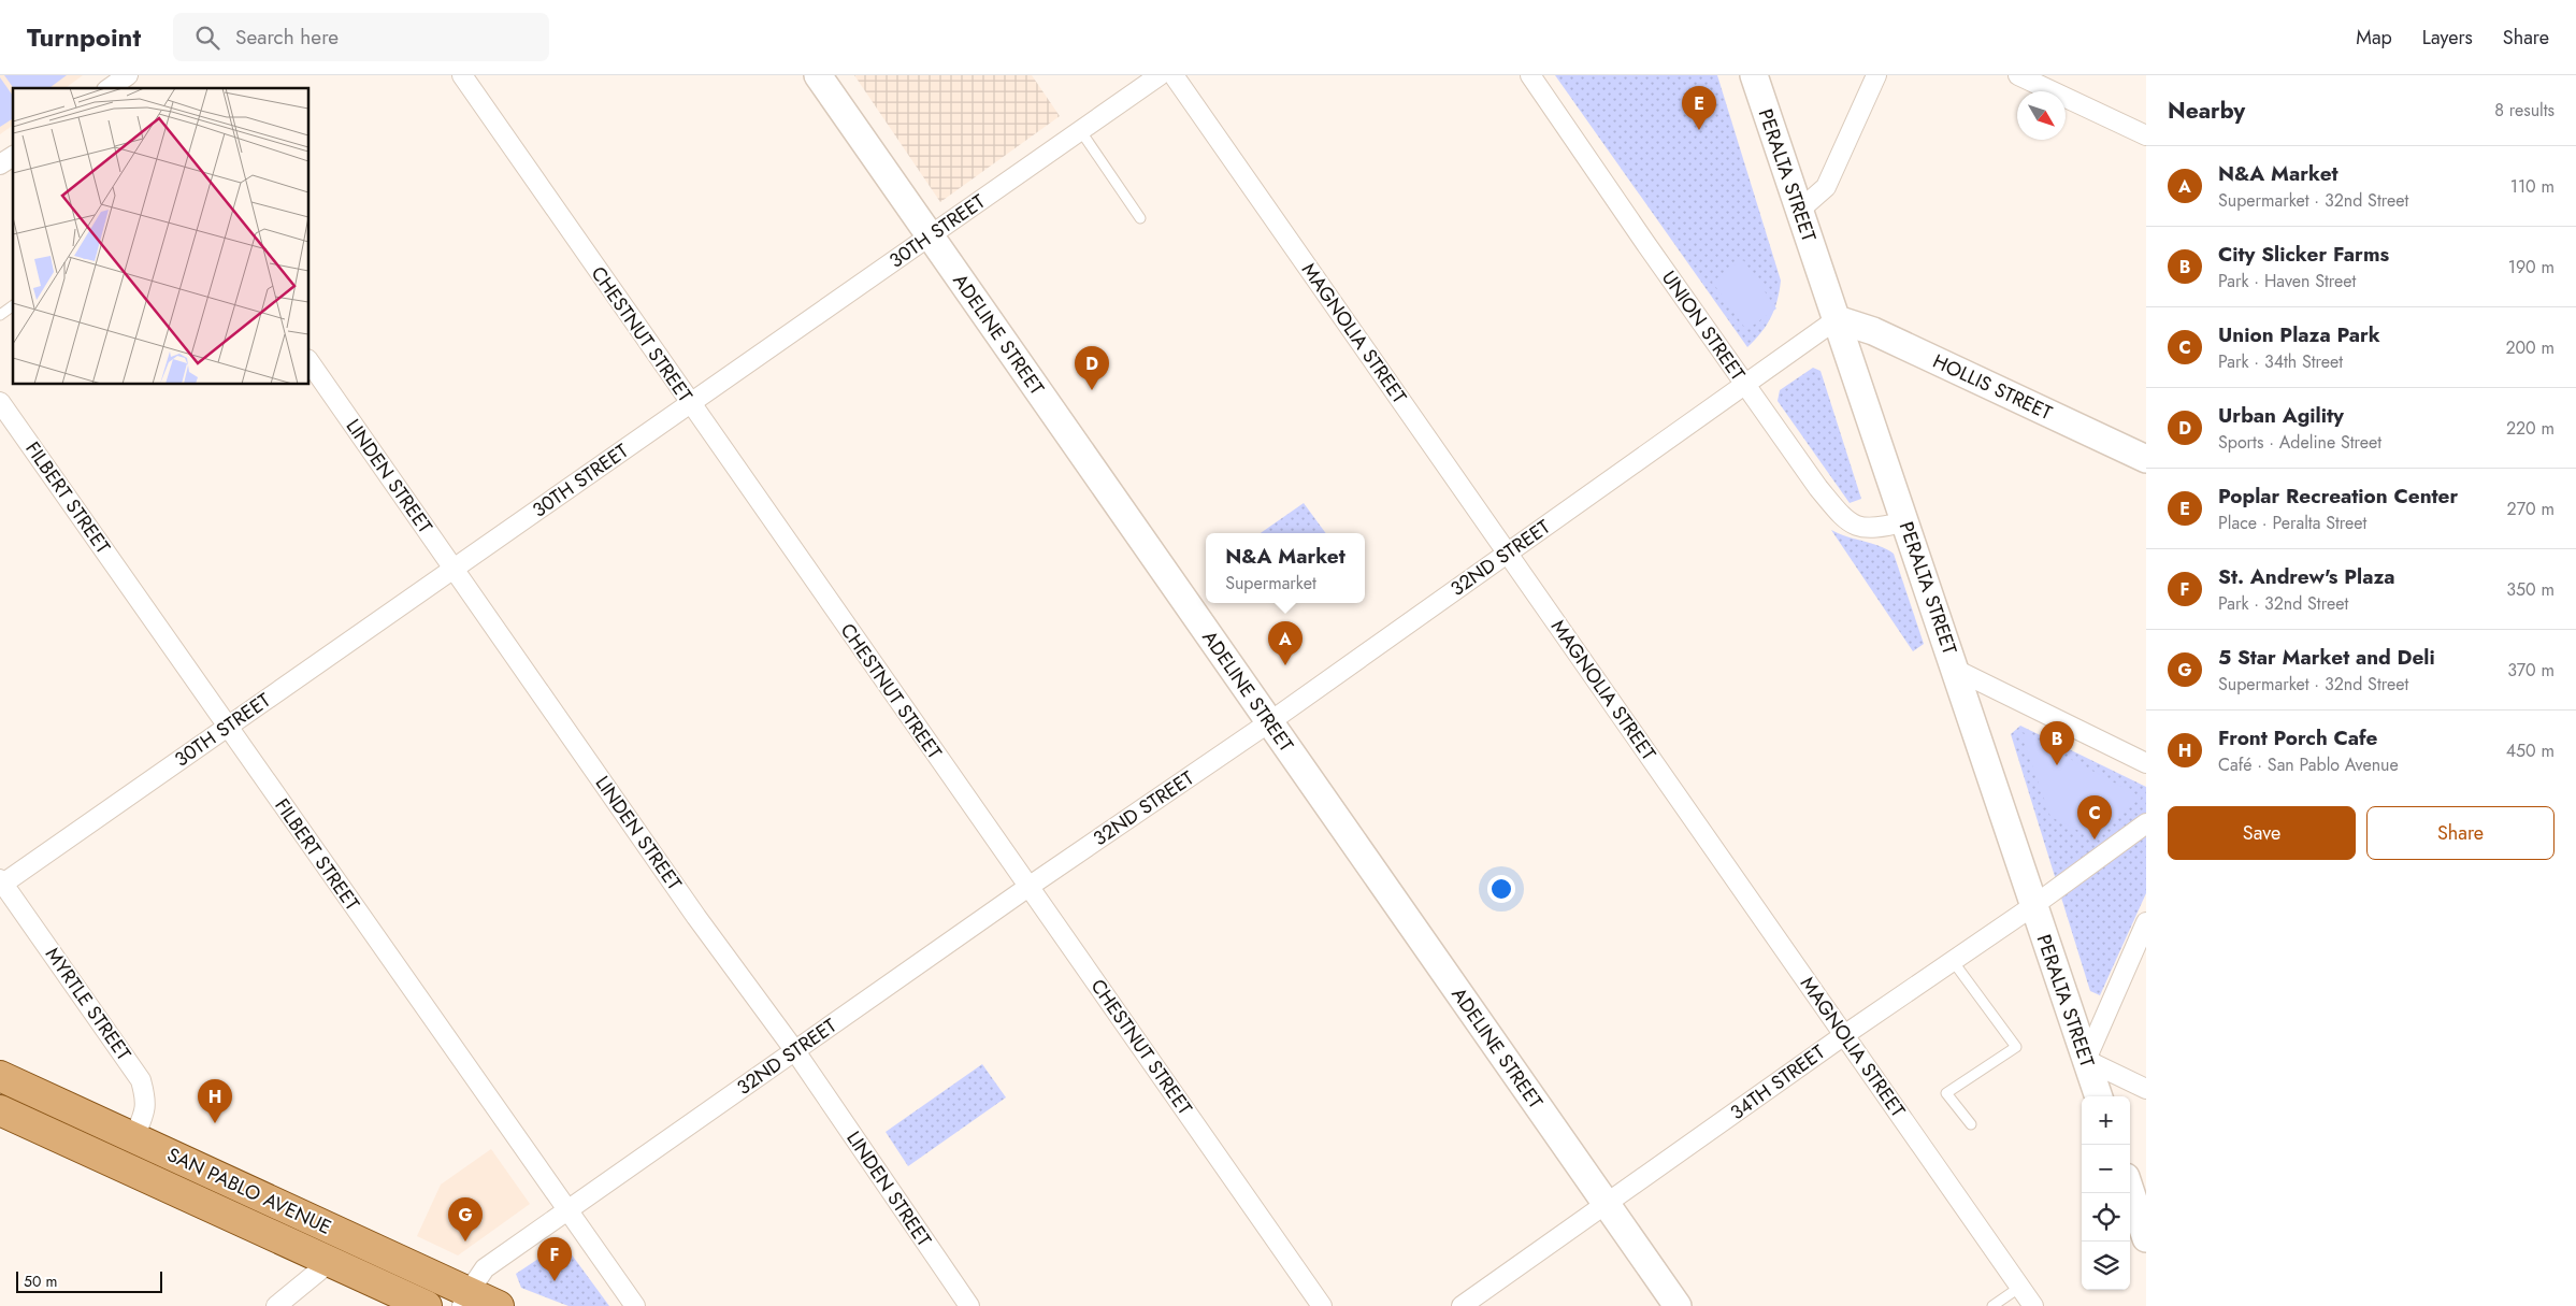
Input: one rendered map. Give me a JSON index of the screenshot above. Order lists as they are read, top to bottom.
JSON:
{
  "streets": {
    "main road": ["SAN PABLO AVENUE"],
    "street": [
      "PERALTA STREET",
      "30TH STREET",
      "UNION STREET",
      "MAGNOLIA STREET",
      "CHESTNUT STREET",
      "ADELINE STREET",
      "HOLLIS STREET",
      "LINDEN STREET",
      "FILBERT STREET",
      "32ND STREET",
      "MYRTLE STREET",
      "34TH STREET"
    ]
  },
  "crossings": [
    ["PERALTA STREET", "UNION STREET"],
    ["PERALTA STREET", "HOLLIS STREET"],
    ["PERALTA STREET", "32ND STREET"],
    ["PERALTA STREET", "34TH STREET"],
    ["30TH STREET", "CHESTNUT STREET"],
    ["30TH STREET", "ADELINE STREET"],
    ["30TH STREET", "LINDEN STREET"],
    ["30TH STREET", "FILBERT STREET"],
    ["30TH STREET", "MYRTLE STREET"],
    ["UNION STREET", "32ND STREET"],
    ["MAGNOLIA STREET", "32ND STREET"],
    ["MAGNOLIA STREET", "34TH STREET"],
    ["CHESTNUT STREET", "32ND STREET"],
    ["ADELINE STREET", "32ND STREET"],
    ["ADELINE STREET", "34TH STREET"],
    ["HOLLIS STREET", "32ND STREET"],
    ["LINDEN STREET", "32ND STREET"],
    ["FILBERT STREET", "32ND STREET"],
    ["32ND STREET", "SAN PABLO AVENUE"],
    ["MYRTLE STREET", "SAN PABLO AVENUE"]
  ],
  "scale_bar": "50 m",
  "north": "bottom right",
  "page": {
    "header": "Turnpoint",
    "search": "Search here",
    "nav": ["Map", "Layers", "Share"],
    "heading": ["Nearby", "8 results"],
    "pins": [
      "E",
      "D",
      "A",
      "B",
      "C",
      "H",
      "G",
      "F"
    ],
    "list": [
      {
        "mark": "A",
        "name": "N&A Market",
        "note": "Supermarket · 32nd Street",
        "value": "110 m"
      },
      {
        "mark": "B",
        "name": "City Slicker Farms",
        "note": "Park · Haven Street",
        "value": "190 m"
      },
      {
        "mark": "C",
        "name": "Union Plaza Park",
        "note": "Park · 34th Street",
        "value": "200 m"
      },
      {
        "mark": "D",
        "name": "Urban Agility",
        "note": "Sports · Adeline Street",
        "value": "220 m"
      },
      {
        "mark": "E",
        "name": "Poplar Recreation Center",
        "note": "Place · Peralta Street",
        "value": "270 m"
      },
      {
        "mark": "F",
        "name": "St. Andrew's Plaza",
        "note": "Park · 32nd Street",
        "value": "350 m"
      },
      {
        "mark": "G",
        "name": "5 Star Market and Deli",
        "note": "Supermarket · 32nd Street",
        "value": "370 m"
      },
      {
        "mark": "H",
        "name": "Front Porch Cafe",
        "note": "Café · San Pablo Avenue",
        "value": "450 m"
      }
    ],
    "popup": ["N&A Market", "Supermarket"],
    "buttons": ["Save", "Share"],
    "map_buttons": ["+", "−"],
    "scale": "50 m"
  }
}
